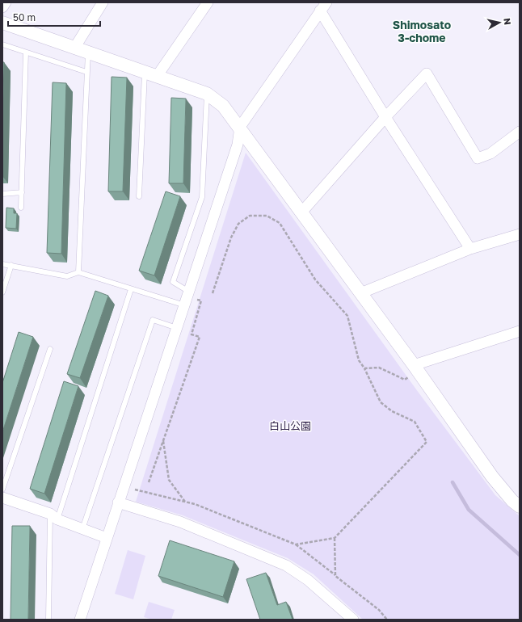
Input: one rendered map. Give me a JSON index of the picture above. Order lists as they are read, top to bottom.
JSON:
{
  "districts": ["Shimosato 3-chome"],
  "parks": ["白山公園"],
  "scale_bar": "50 m",
  "north": "right"
}
